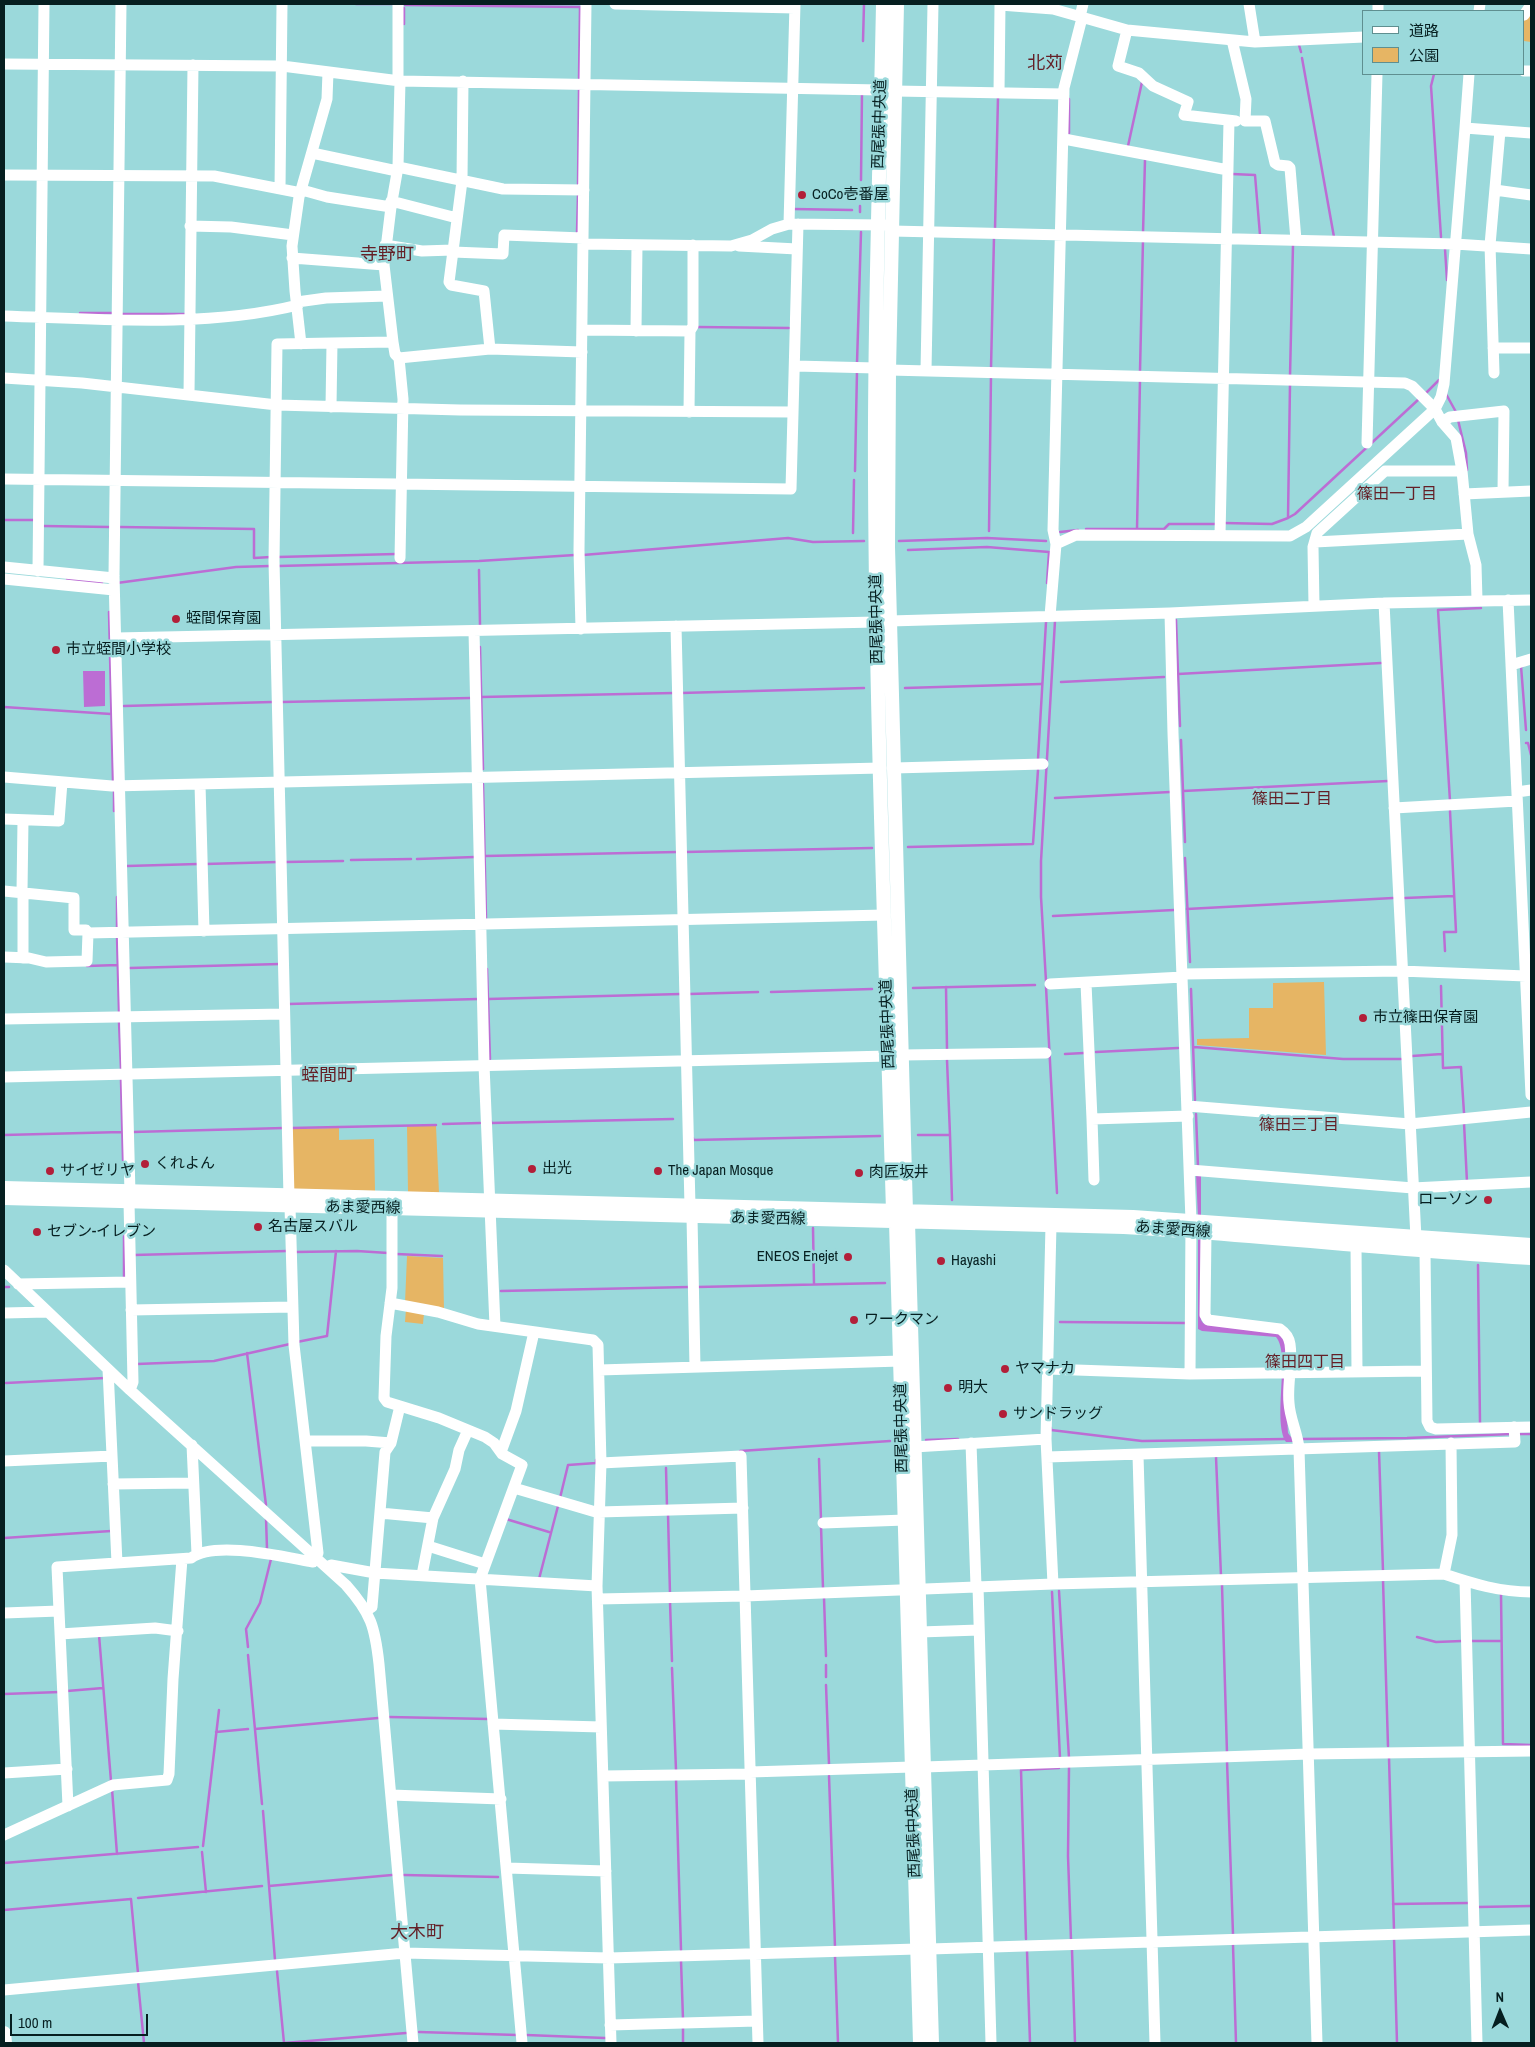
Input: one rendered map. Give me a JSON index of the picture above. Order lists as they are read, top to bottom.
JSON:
{
  "streets": {
    "main road": ["西尾張中央道", "あま愛西線"]
  },
  "crossings": [
    ["西尾張中央道", "あま愛西線"]
  ],
  "districts": [
    "北苅",
    "寺野町",
    "篠田一丁目",
    "篠田二丁目",
    "蛭間町",
    "篠田三丁目",
    "篠田四丁目",
    "大木町"
  ],
  "places": [
    "CoCo壱番屋",
    "蛭間保育園",
    "市立蛭間小学校",
    "市立篠田保育園",
    "くれよん",
    "出光",
    "サイゼリヤ",
    "The Japan Mosque",
    "肉匠坂井",
    "ローソン",
    "名古屋スバル",
    "セブン-イレブン",
    "ENEOS Enejet",
    "Hayashi",
    "ワークマン",
    "ヤマナカ",
    "明大",
    "サンドラッグ"
  ],
  "legend": ["道路", "公園"],
  "scale_bar": "100 m",
  "north": "top"
}
